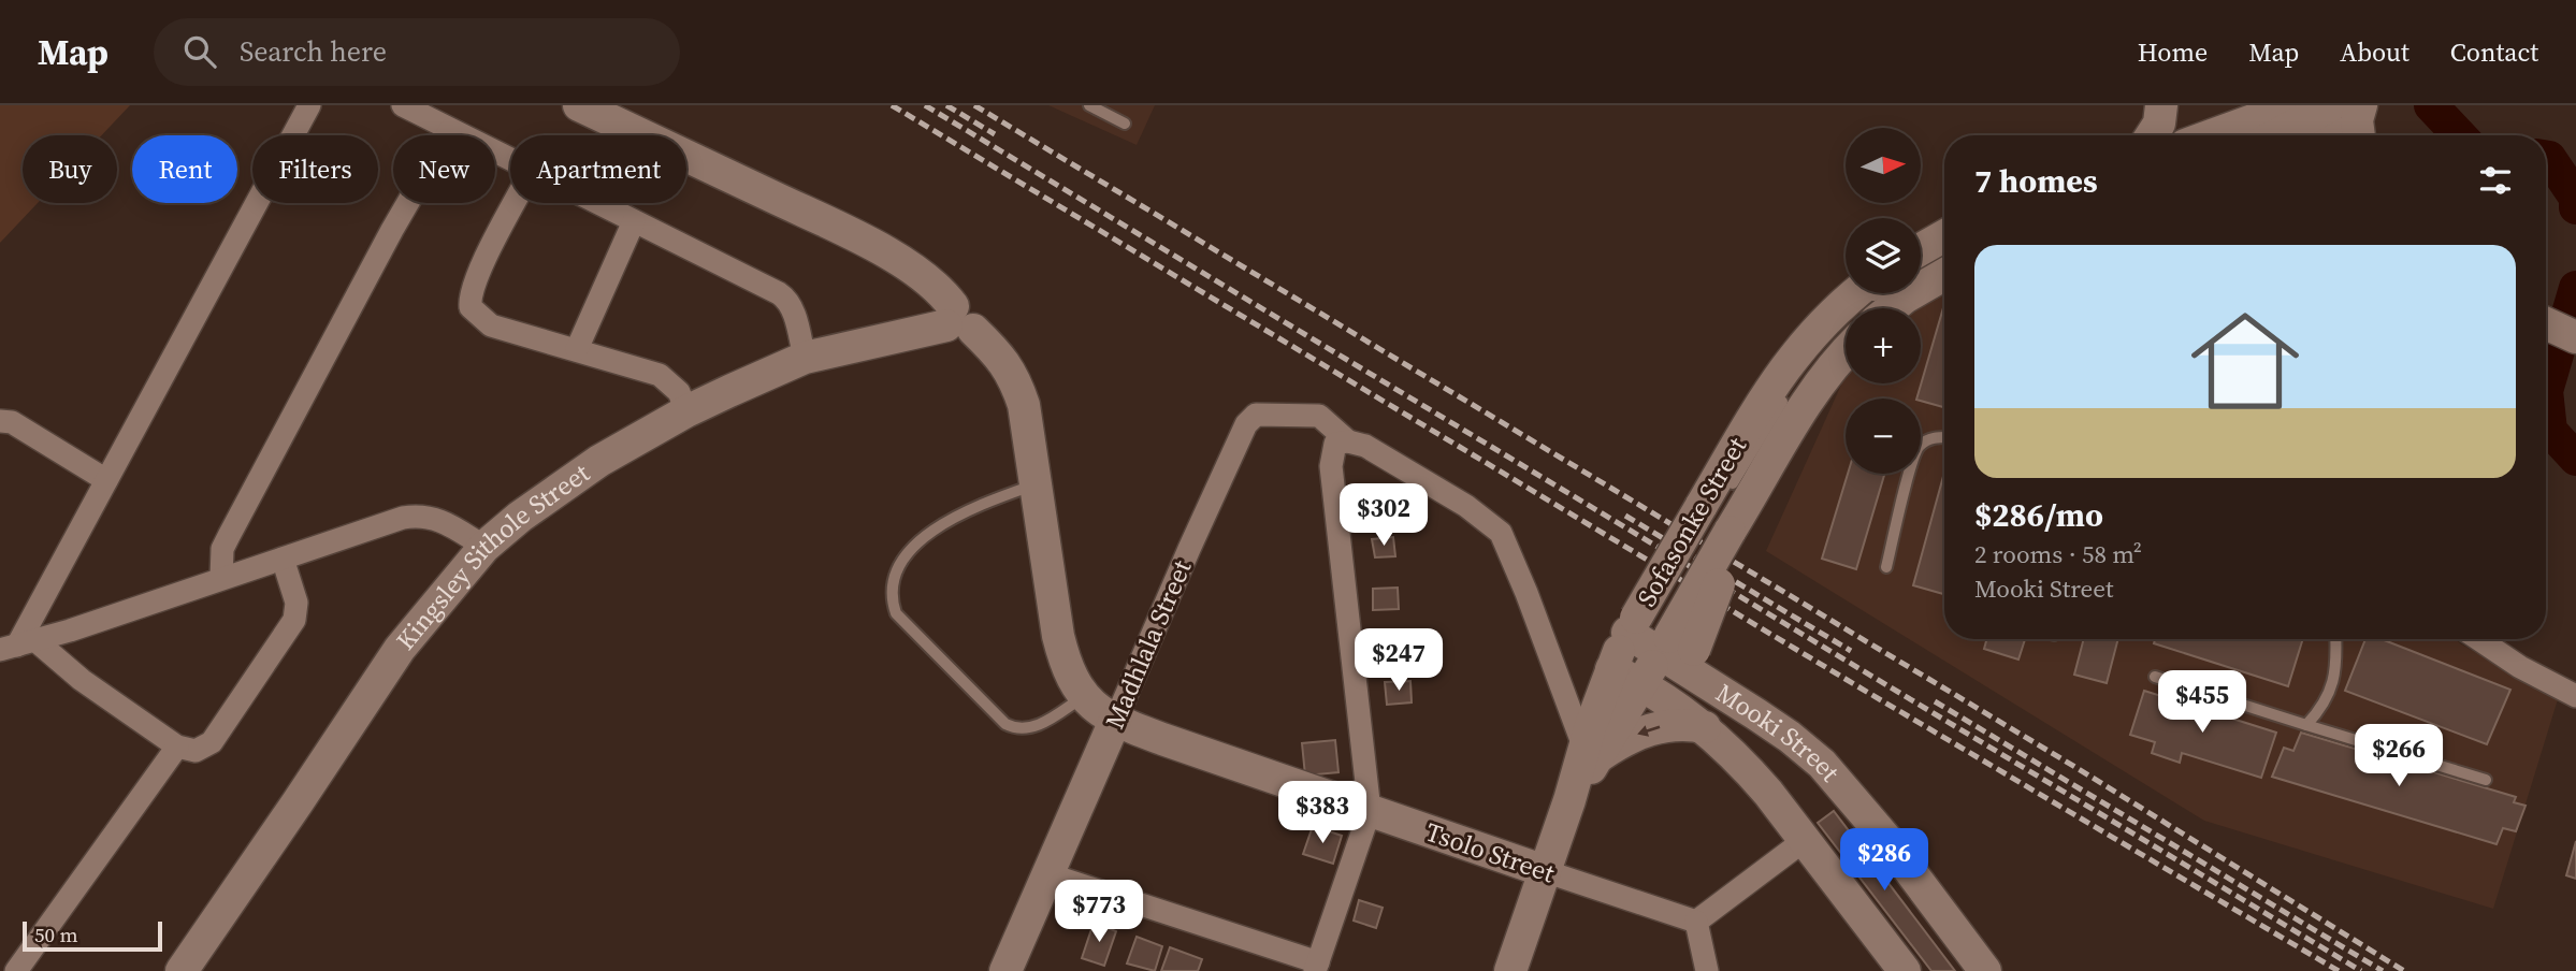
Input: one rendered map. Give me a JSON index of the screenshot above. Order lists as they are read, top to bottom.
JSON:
{
  "streets": {
    "street": [
      "Sofasonke Street",
      "Kingsley Sithole Street",
      "Madhlala Street",
      "Mooki Street",
      "Tsolo Street"
    ]
  },
  "crossings": [
    ["Sofasonke Street", "Madhlala Street"],
    ["Sofasonke Street", "Mooki Street"],
    ["Sofasonke Street", "Tsolo Street"],
    ["Madhlala Street", "Tsolo Street"]
  ],
  "scale_bar": "50 m",
  "north": "right",
  "page": {
    "header": "Map",
    "search": "Search here",
    "nav": [
      "Home",
      "Map",
      "About",
      "Contact"
    ],
    "map_buttons": ["+", "−"],
    "chip": [
      "Buy",
      "Rent",
      "Filters",
      "New",
      "Apartment"
    ],
    "heading": "7 homes",
    "list": [
      {
        "name": "$286/mo",
        "note": "2 rooms · 58 m² · Mooki Street"
      }
    ],
    "price": [
      "$302",
      "$247",
      "$455",
      "$266",
      "$383",
      "$286",
      "$773"
    ],
    "scale": "50 m"
  }
}
